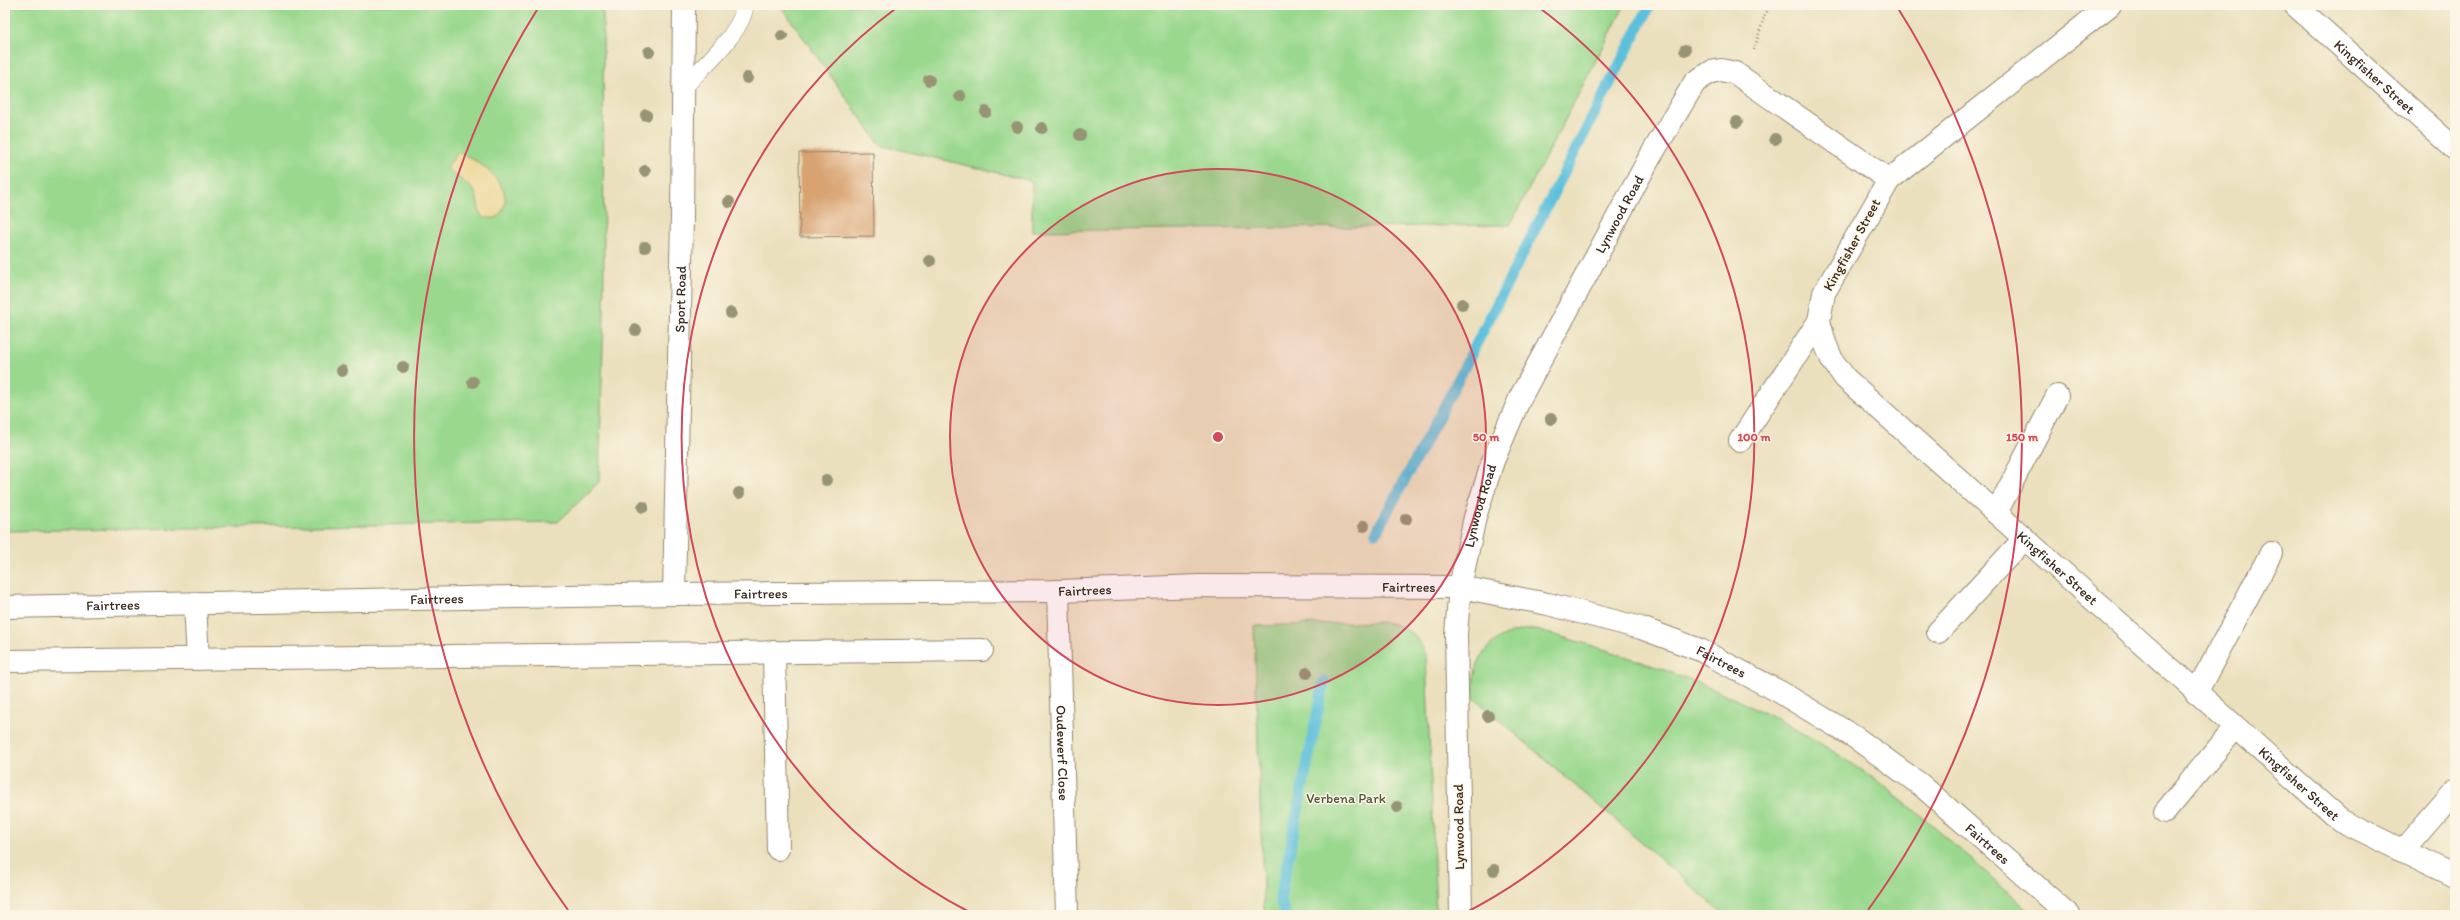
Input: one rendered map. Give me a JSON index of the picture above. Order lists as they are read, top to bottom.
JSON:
{
  "streets": {
    "street": [
      "Kingfisher Street",
      "Lynwood Road",
      "Sport Road",
      "Fairtrees",
      "Oudewerf Close"
    ]
  },
  "crossings": [
    ["Lynwood Road", "Fairtrees"],
    ["Sport Road", "Fairtrees"],
    ["Fairtrees", "Oudewerf Close"]
  ],
  "parks": ["Verbena Park"],
  "rings": ["50 m", "100 m", "150 m"]
}
